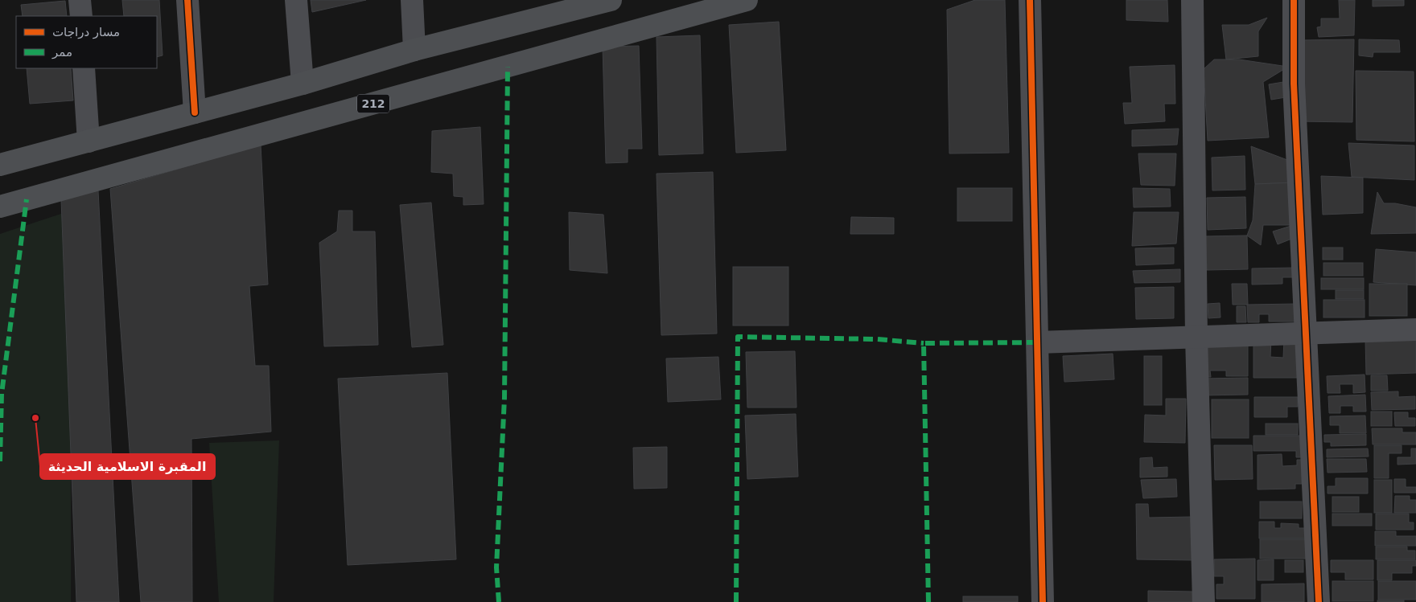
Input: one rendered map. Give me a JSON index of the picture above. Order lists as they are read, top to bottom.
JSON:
{
  "streets": {
    "main road": ["212"]
  },
  "places": ["المقبرة الاسلامية الحديثة"],
  "legend": ["مسار دراجات", "ممر"]
}
